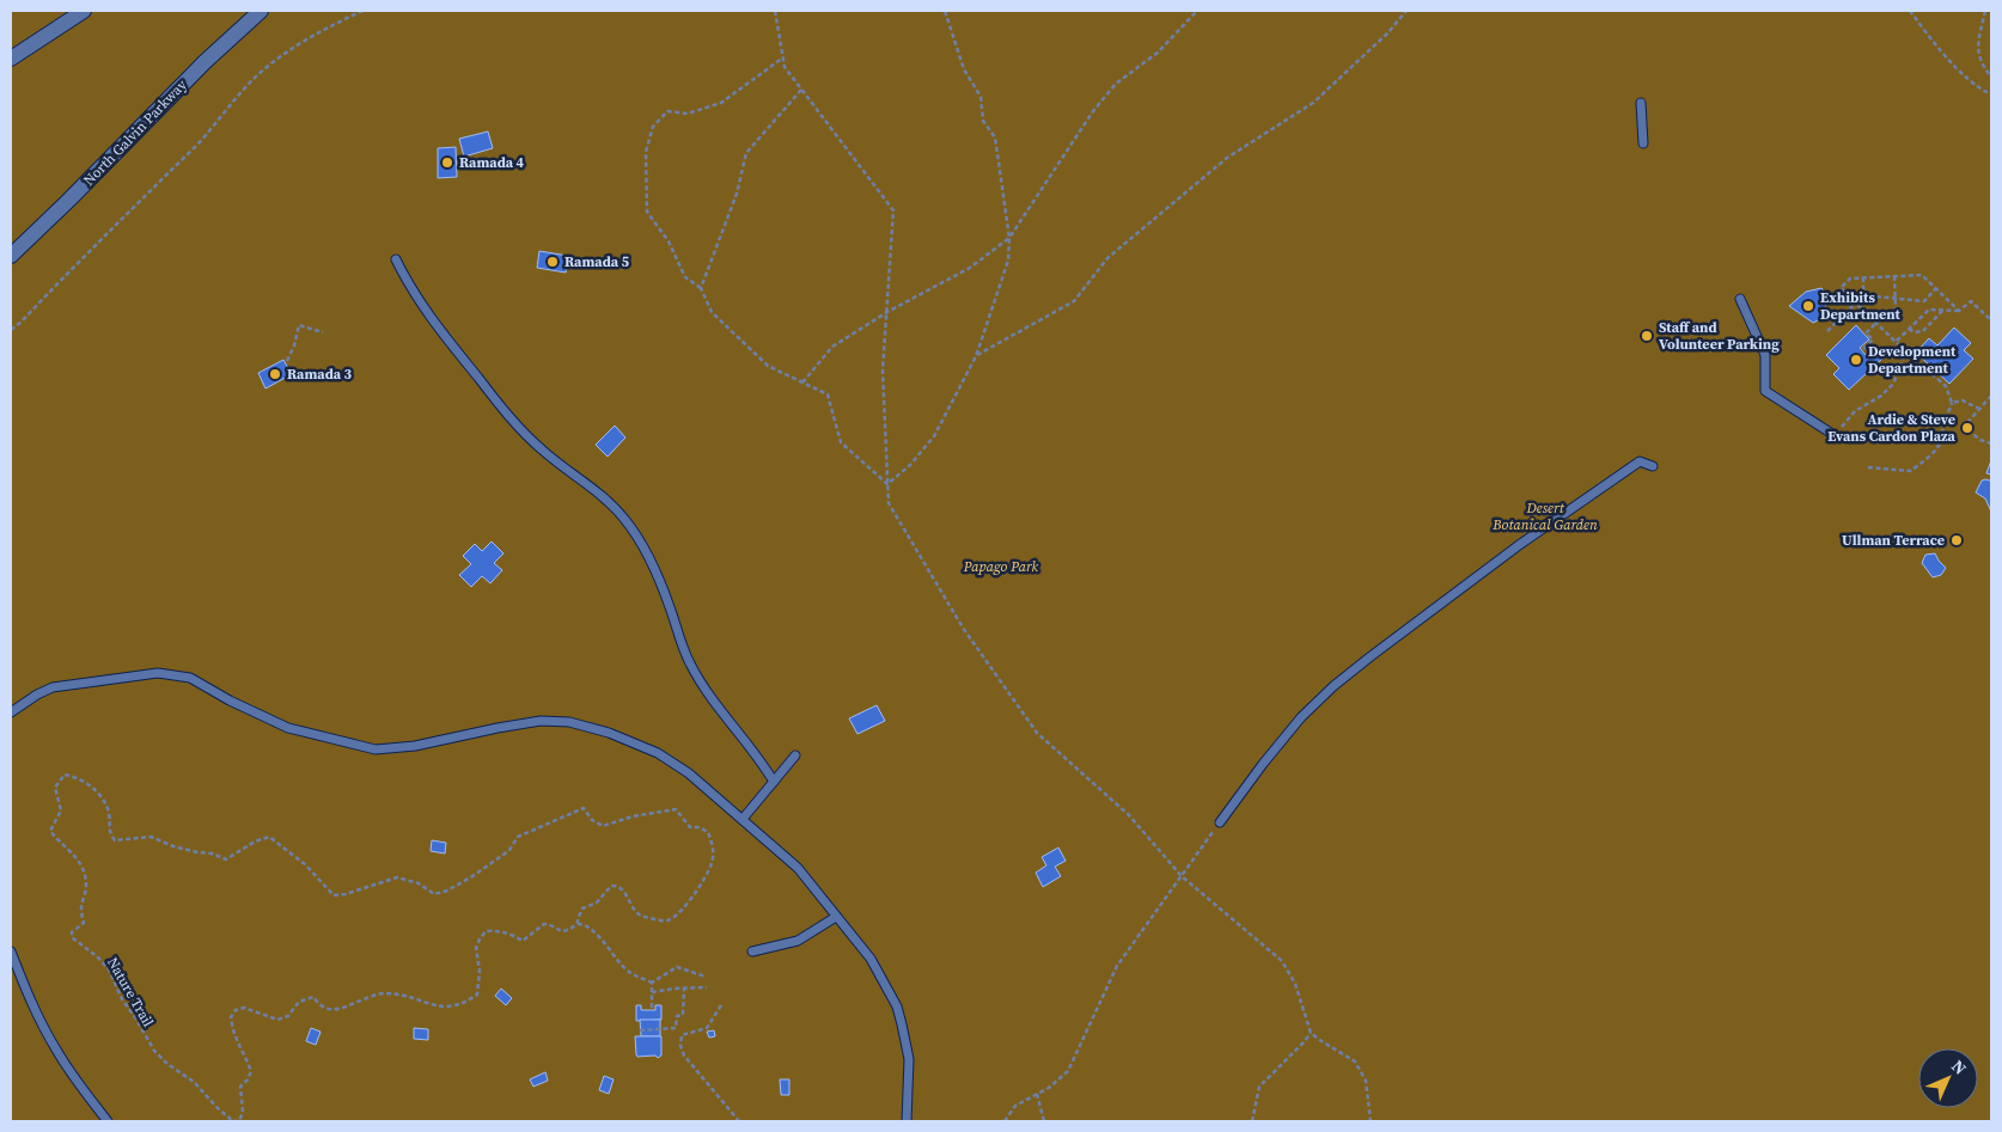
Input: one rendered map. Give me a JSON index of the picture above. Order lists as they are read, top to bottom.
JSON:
{
  "streets": {
    "main road": ["North Galvin Parkway"],
    "path": ["Nature Trail"]
  },
  "parks": ["Desert Botanical Garden", "Papago Park"],
  "places": [
    "Ramada 4",
    "Ramada 5",
    "Exhibits Department",
    "Staff and Volunteer Parking",
    "Development Department",
    "Ramada 3",
    "Ardie & Steve Evans Cardon Plaza",
    "Ullman Terrace"
  ],
  "north": "top right"
}
